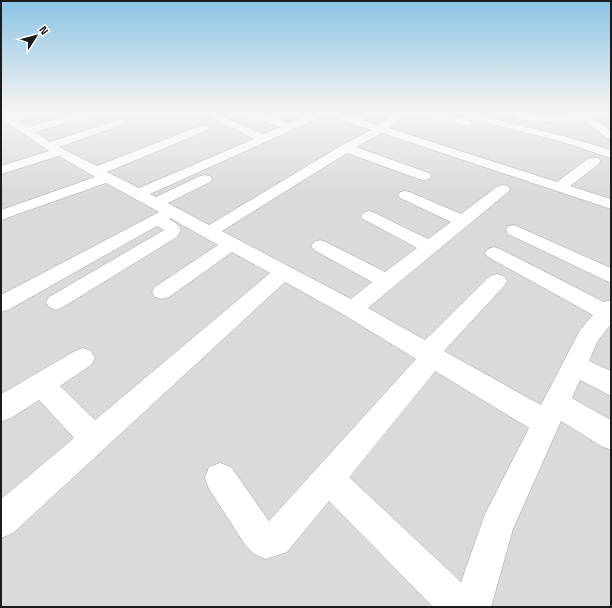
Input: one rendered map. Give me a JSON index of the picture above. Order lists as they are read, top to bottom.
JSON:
{
  "north": "top right"
}
